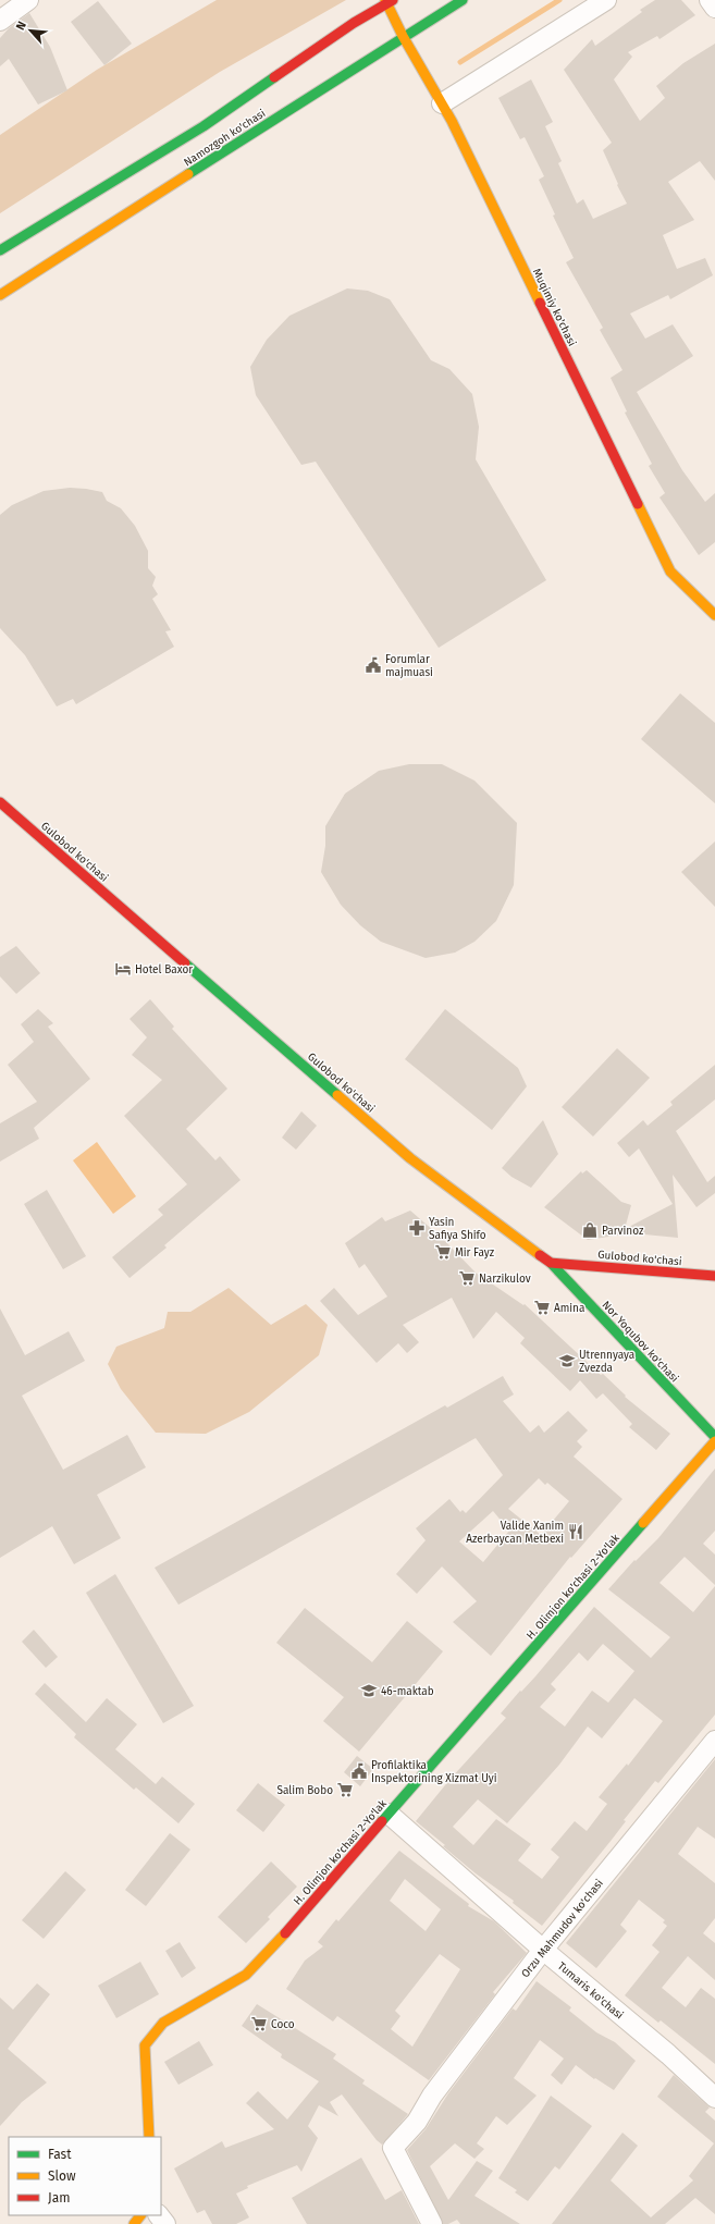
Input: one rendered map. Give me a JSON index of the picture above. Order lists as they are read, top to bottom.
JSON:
{
  "streets": {
    "main road": [
      "Namozgoh ko'chasi",
      "Muqimiy ko'chasi",
      "Gulobod ko'chasi",
      "Nor Yoqubov ko'chasi",
      "H. Olimjon ko'chasi 2-Yo'lak"
    ],
    "street": ["Orzu Mahmudov ko'chasi", "Tumaris ko'chasi"]
  },
  "crossings": [
    ["Namozgoh ko'chasi", "Muqimiy ko'chasi"],
    ["Gulobod ko'chasi", "Nor Yoqubov ko'chasi"],
    ["H. Olimjon ko'chasi 2-Yo'lak", "Tumaris ko'chasi"],
    ["Orzu Mahmudov ko'chasi", "Tumaris ko'chasi"]
  ],
  "places": {
    "public building": ["Forumlar majmuasi", "Profilaktika Inspektorining Xizmat Uyi"],
    "hotel": ["Hotel Baxor"],
    "pharmacy": ["Yasin Safiya Shifo"],
    "shop": ["Parvinoz"],
    "supermarket": [
      "Mir Fayz",
      "Narzikulov",
      "Amina",
      "Salim Bobo",
      "Coco"
    ],
    "school or university": ["Utrennyaya Zvezda", "46-maktab"],
    "restaurant": ["Valide Xanim Azerbaycan Metbexi"]
  },
  "legend": ["Fast", "Slow", "Jam"],
  "north": "top left"
}
